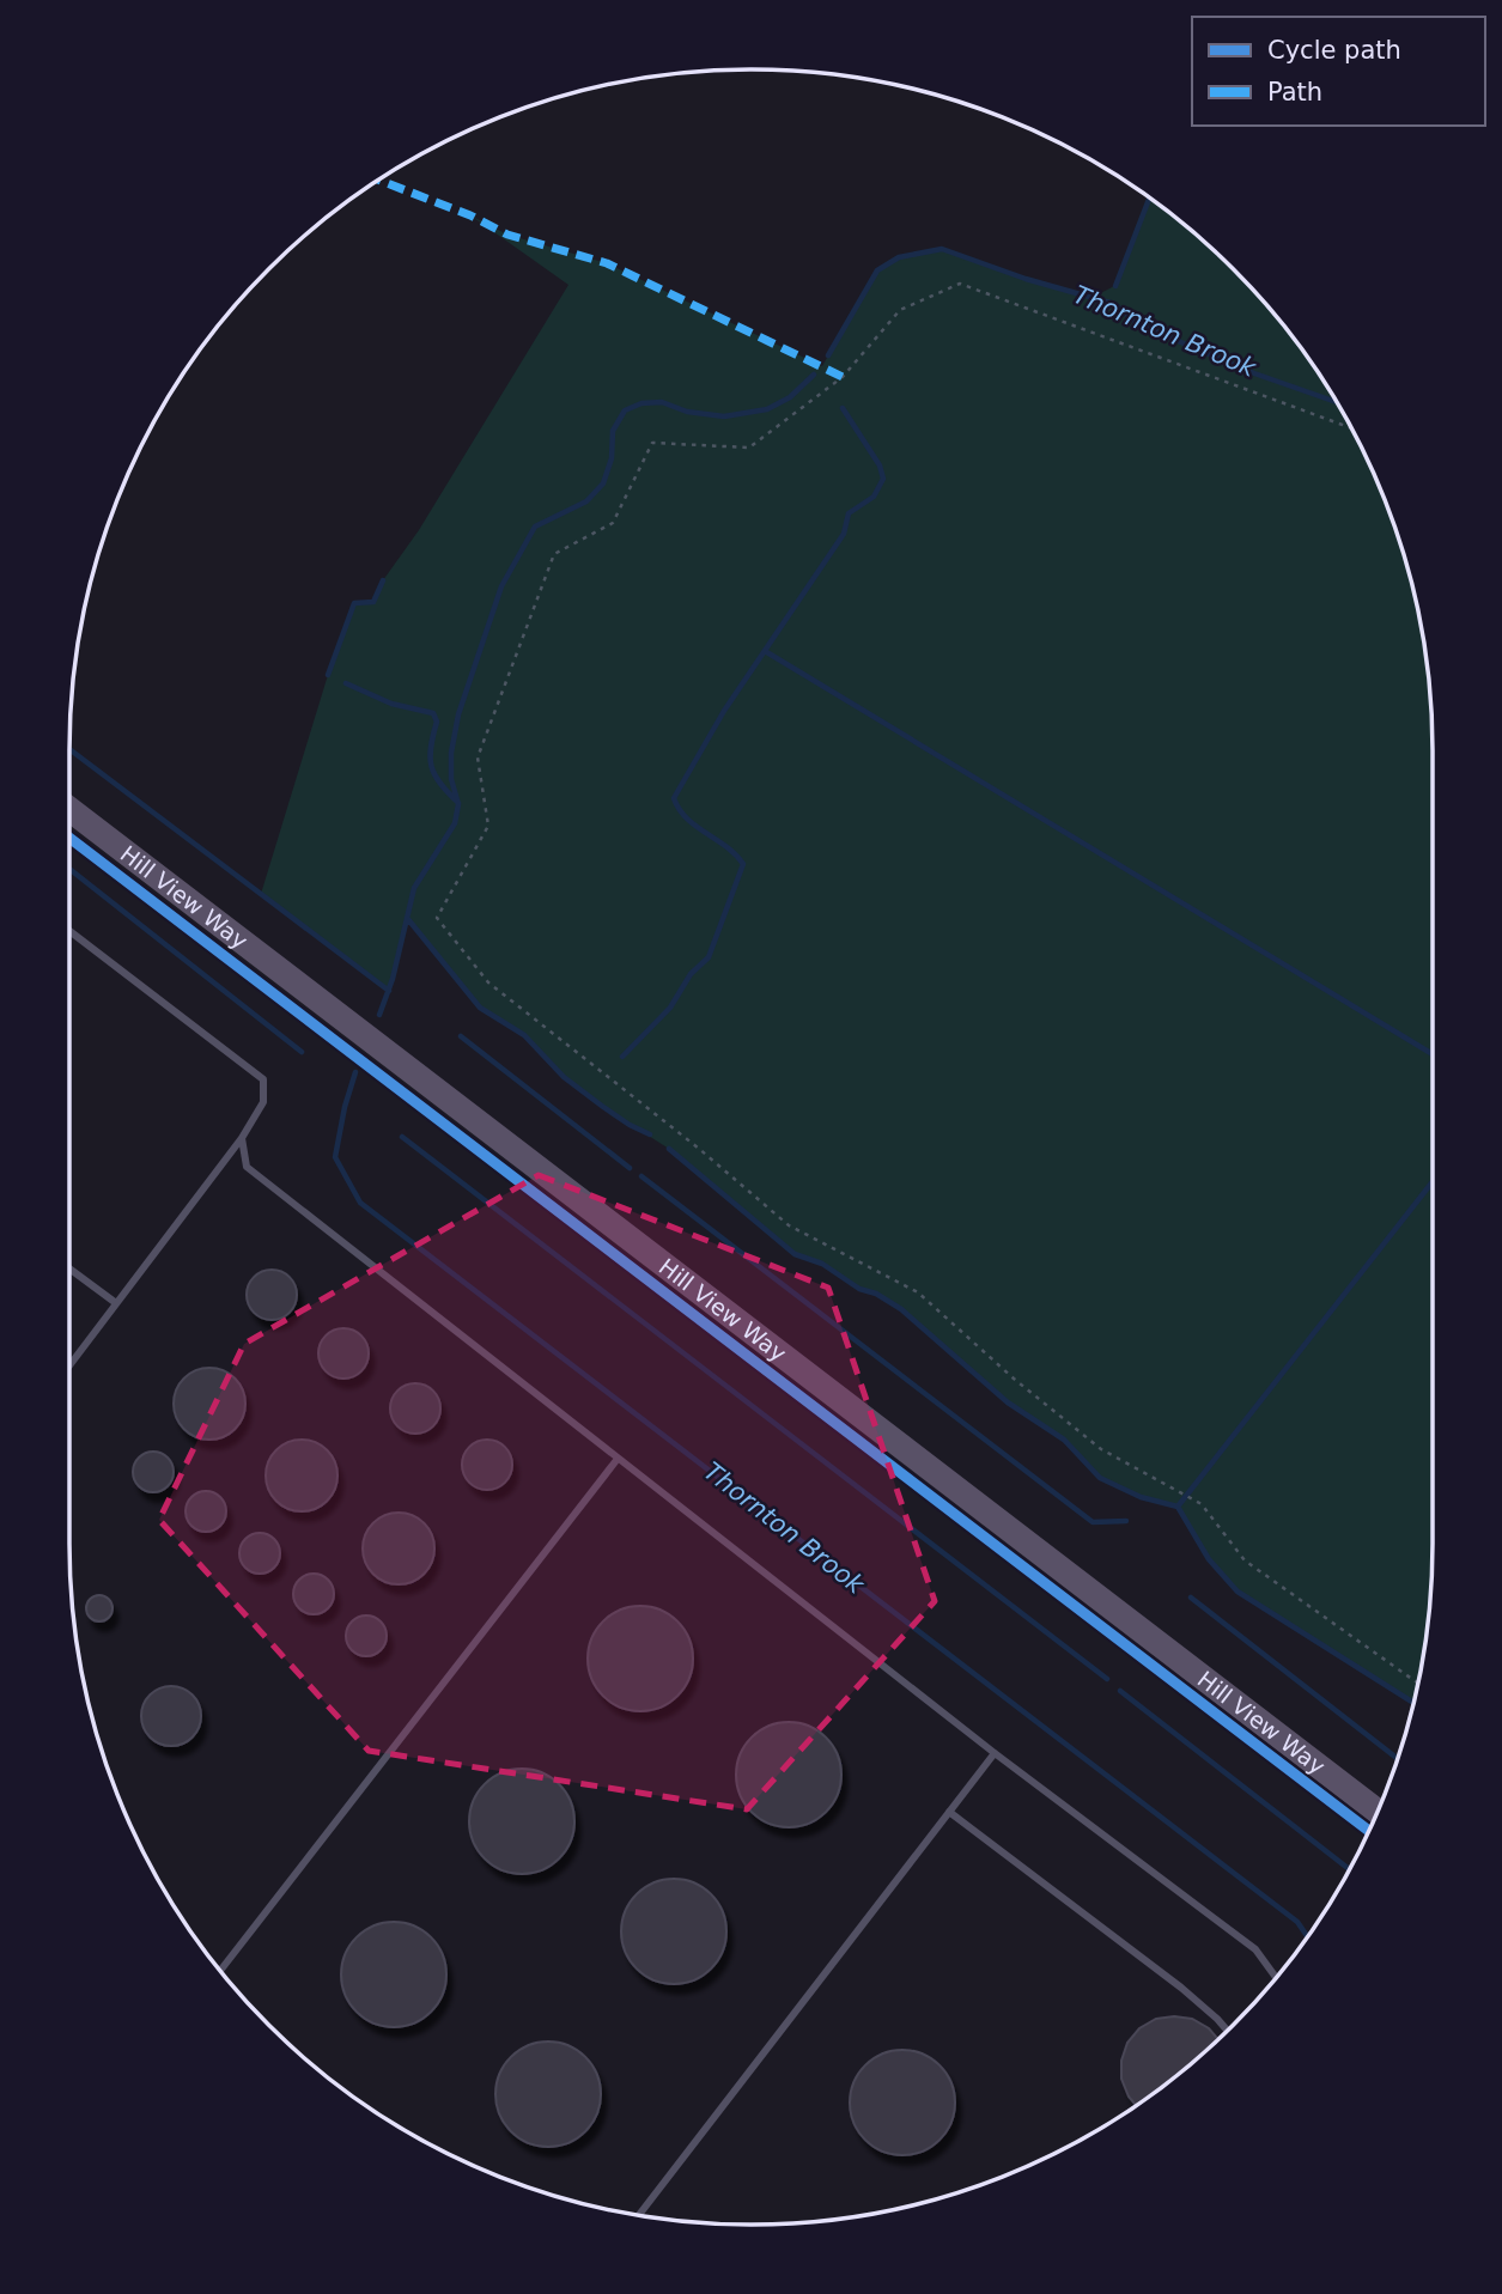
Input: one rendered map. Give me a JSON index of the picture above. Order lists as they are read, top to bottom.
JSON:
{
  "streets": {
    "main road": ["Hill View Way"]
  },
  "water": ["Thornton Brook"],
  "legend": ["Cycle path", "Path"]
}
